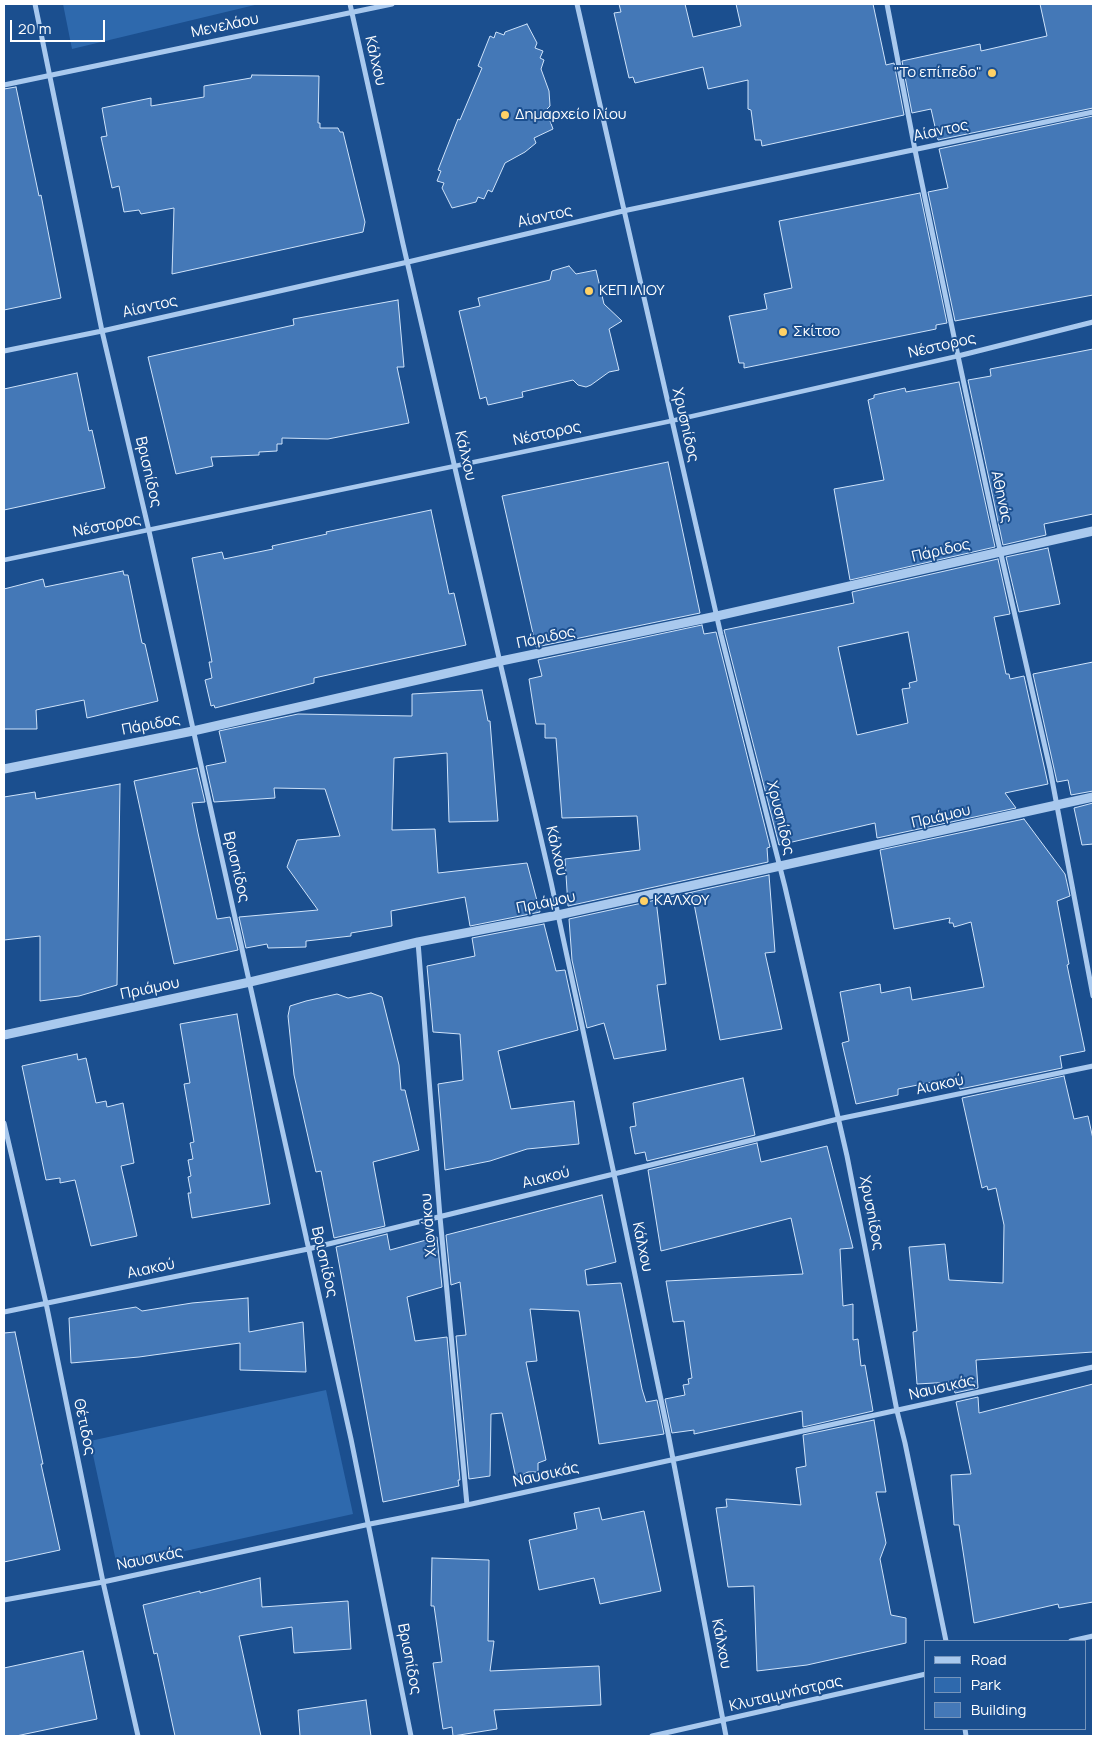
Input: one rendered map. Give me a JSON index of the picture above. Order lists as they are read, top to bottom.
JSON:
{
  "streets": {
    "street": [
      "Μενελάου",
      "Κάλχου",
      "Αίαντος",
      "Νέστορος",
      "Χρυσηίδος",
      "Βρισηίδος",
      "Αθηνάς",
      "Πάριδος",
      "Πριάμου",
      "Αιακού",
      "Χιονάκου",
      "Ναυσικάς",
      "Θέτιδος",
      "Κλυταιμνήστρας"
    ]
  },
  "crossings": [
    ["Μενελάου", "Κάλχου"],
    ["Μενελάου", "Βρισηίδος"],
    ["Κάλχου", "Αίαντος"],
    ["Κάλχου", "Νέστορος"],
    ["Κάλχου", "Πάριδος"],
    ["Κάλχου", "Πριάμου"],
    ["Κάλχου", "Αιακού"],
    ["Κάλχου", "Ναυσικάς"],
    ["Κάλχου", "Κλυταιμνήστρας"],
    ["Αίαντος", "Χρυσηίδος"],
    ["Αίαντος", "Βρισηίδος"],
    ["Αίαντος", "Αθηνάς"],
    ["Νέστορος", "Χρυσηίδος"],
    ["Νέστορος", "Βρισηίδος"],
    ["Νέστορος", "Αθηνάς"],
    ["Χρυσηίδος", "Πάριδος"],
    ["Χρυσηίδος", "Πριάμου"],
    ["Χρυσηίδος", "Αιακού"],
    ["Χρυσηίδος", "Ναυσικάς"],
    ["Βρισηίδος", "Πάριδος"],
    ["Βρισηίδος", "Πριάμου"],
    ["Βρισηίδος", "Αιακού"],
    ["Βρισηίδος", "Ναυσικάς"],
    ["Αθηνάς", "Πάριδος"],
    ["Αθηνάς", "Πριάμου"],
    ["Πριάμου", "Χιονάκου"],
    ["Αιακού", "Χιονάκου"],
    ["Αιακού", "Θέτιδος"],
    ["Χιονάκου", "Ναυσικάς"],
    ["Ναυσικάς", "Θέτιδος"]
  ],
  "places": [
    "\"Το επίπεδο\"",
    "Δημαρχείο Ιλίου",
    "ΚΕΠ ΙΛΙΟΥ",
    "Σκίτσο",
    "ΚΑΛΧΟΥ"
  ],
  "legend": ["Road", "Park", "Building"],
  "scale_bar": "20 m"
}
